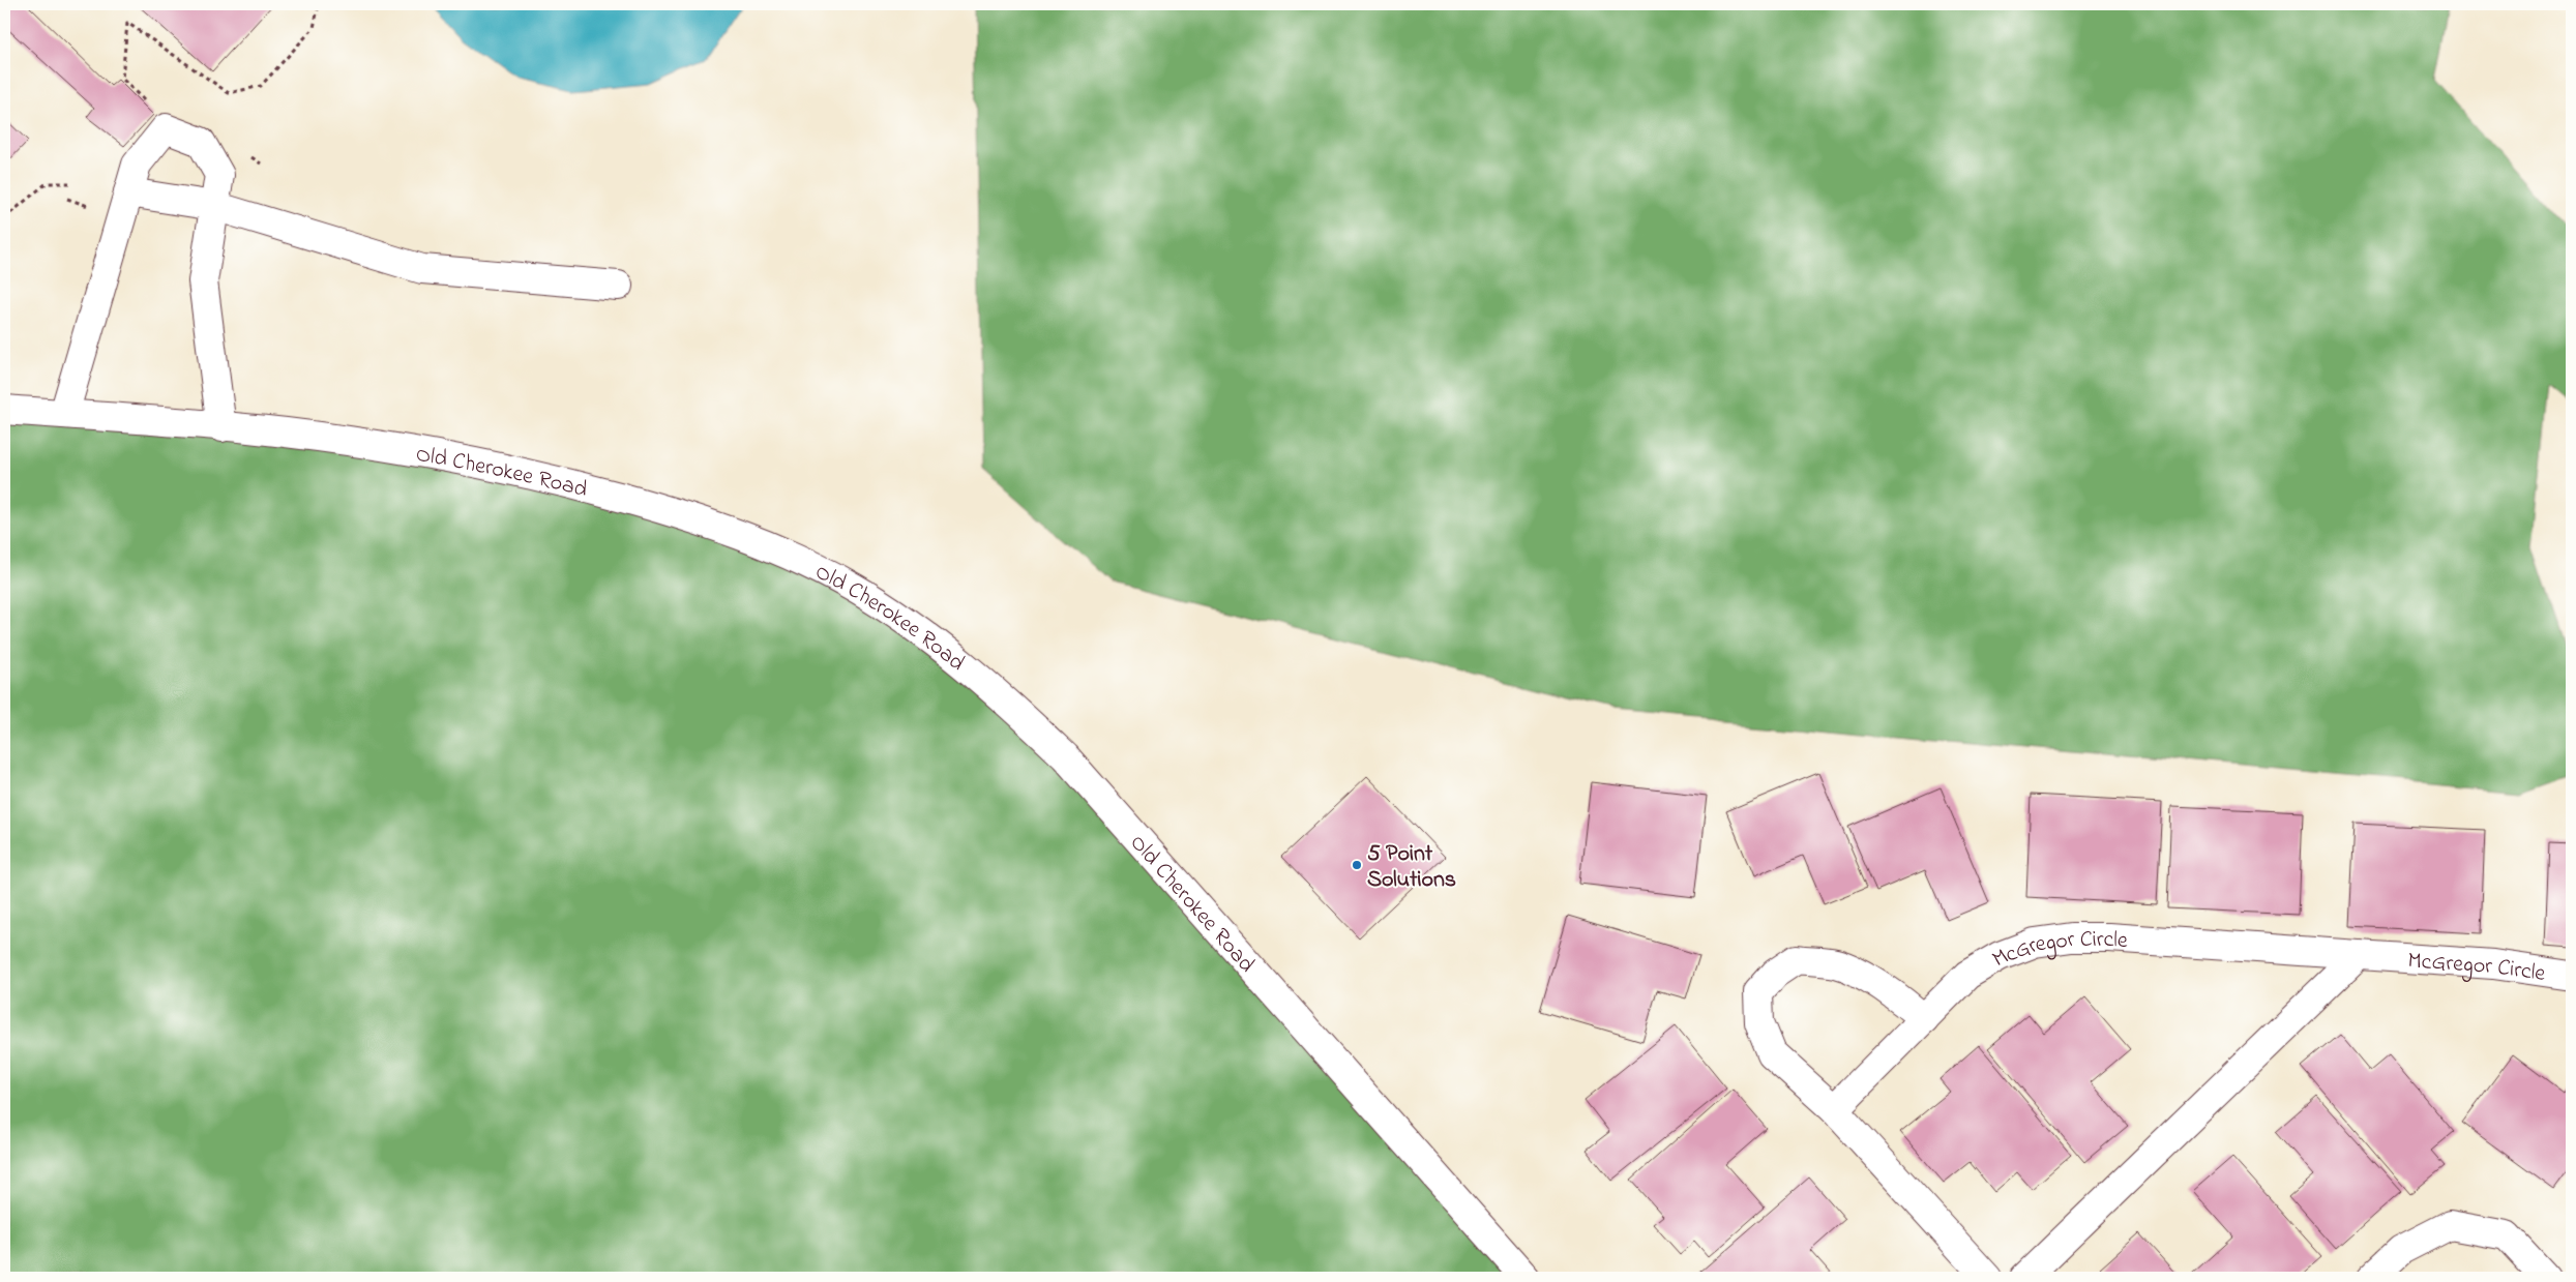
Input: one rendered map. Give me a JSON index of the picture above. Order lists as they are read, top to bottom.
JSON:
{
  "streets": {
    "street": ["Old Cherokee Road", "McGregor Circle"]
  },
  "places": ["5 Point Solutions"]
}
